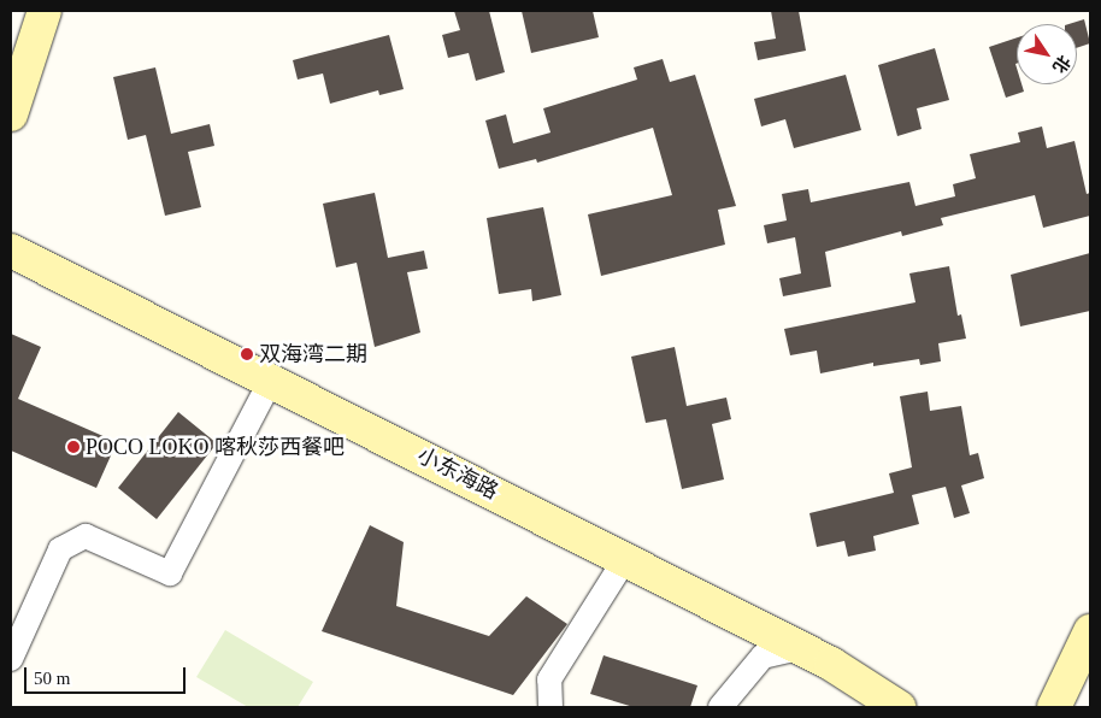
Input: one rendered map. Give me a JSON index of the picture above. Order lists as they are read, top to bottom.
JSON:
{
  "streets": {
    "main road": ["小东海路"]
  },
  "places": ["双海湾二期", "POCO LOKO 喀秋莎西餐吧"],
  "scale_bar": "50 m",
  "north": "bottom right"
}
